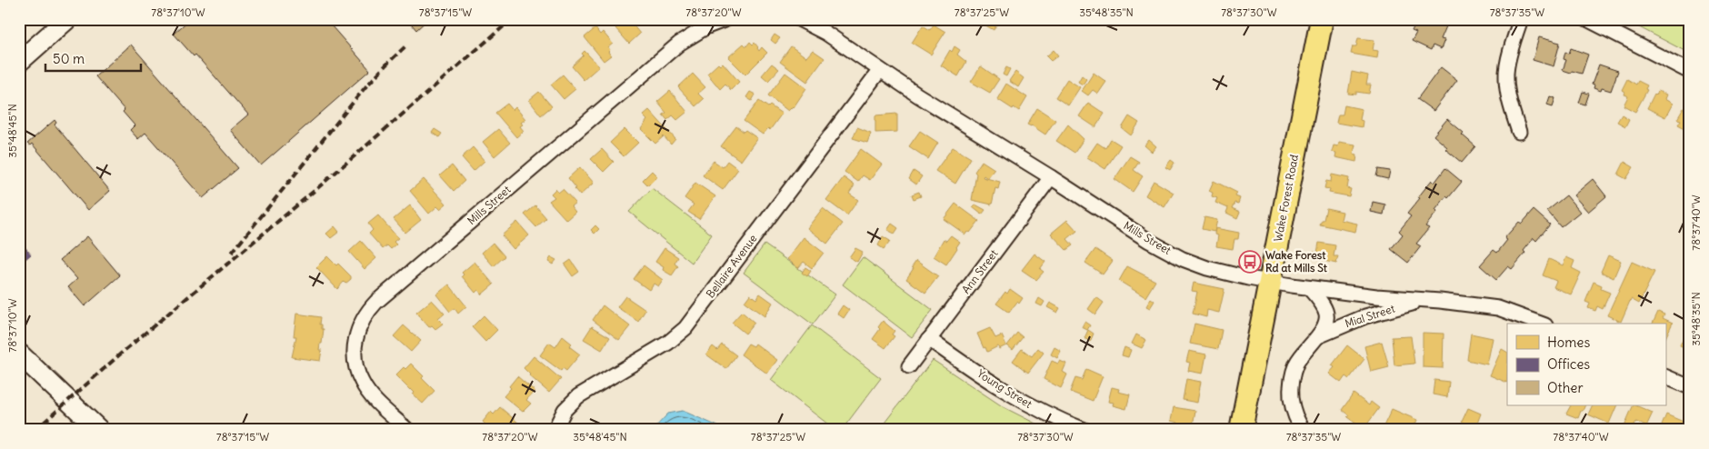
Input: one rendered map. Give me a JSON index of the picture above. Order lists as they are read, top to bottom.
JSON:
{
  "streets": {
    "main road": ["Wake Forest Road"],
    "street": [
      "Mills Street",
      "Bellaire Avenue",
      "Ann Street",
      "Mial Street",
      "Young Street"
    ]
  },
  "crossings": [
    ["Wake Forest Road", "Mills Street"],
    ["Mills Street", "Bellaire Avenue"],
    ["Mills Street", "Ann Street"],
    ["Mills Street", "Mial Street"],
    ["Ann Street", "Young Street"]
  ],
  "places": {
    "bus stop": ["Wake Forest Rd at Mills St"]
  },
  "legend": ["Homes", "Offices", "Other"],
  "scale_bar": "50 m",
  "coordinates": [
    "78°37'10\"W",
    "78°37'15\"W",
    "78°37'20\"W",
    "78°37'25\"W",
    "35°48'35\"N",
    "78°37'30\"W",
    "78°37'35\"W",
    "35°48'45\"N",
    "78°37'40\"W"
  ]
}
